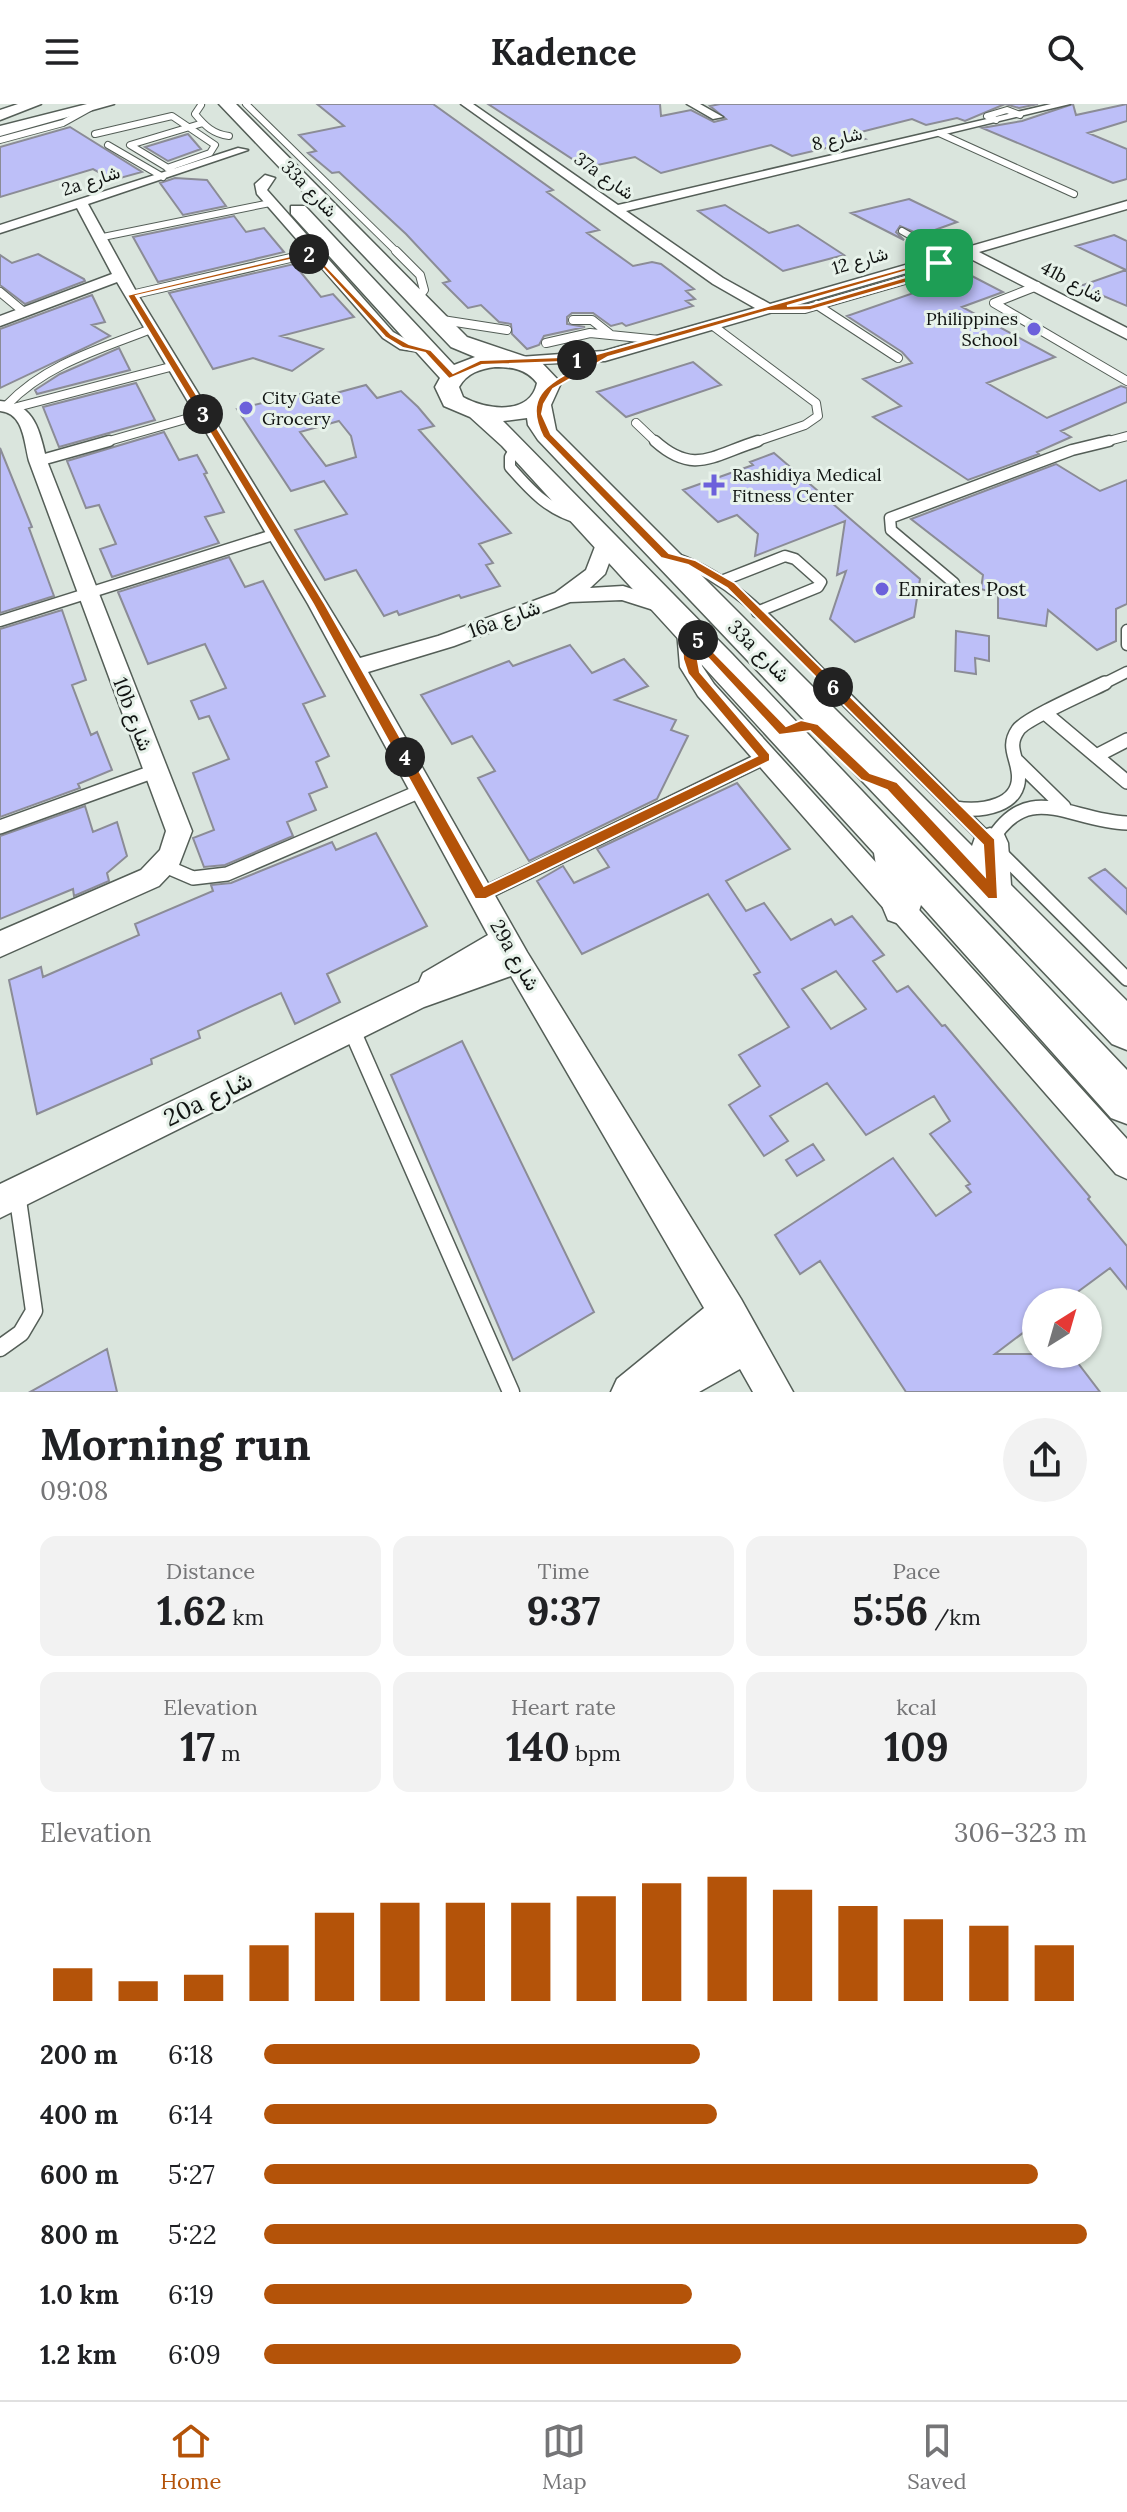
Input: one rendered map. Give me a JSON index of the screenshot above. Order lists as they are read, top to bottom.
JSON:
{
  "streets": {
    "street": [
      "شارع 8",
      "37a شارع",
      "2a شارع",
      "33a شارع",
      "شارع 12",
      "41b شارع",
      "16a شارع",
      "10b شارع",
      "29a شارع",
      "20a شارع"
    ]
  },
  "crossings": [
    ["شارع 8", "37a شارع"],
    ["37a شارع", "شارع 12"],
    ["2a شارع", "33a شارع"],
    ["2a شارع", "29a شارع"],
    ["33a شارع", "شارع 12"],
    ["33a شارع", "16a شارع"],
    ["شارع 12", "41b شارع"],
    ["16a شارع", "29a شارع"],
    ["29a شارع", "20a شارع"]
  ],
  "places": {
    "other": ["Philippines School", "City Gate Grocery", "Emirates Post"],
    "health": ["Rashidiya Medical Fitness Center"]
  },
  "north": "top right",
  "page": {
    "header": "Kadence",
    "pins": [
      "2",
      "1",
      "3",
      "5",
      "6",
      "4"
    ],
    "heading": ["Morning run", "09:08"],
    "stats": [
      ["Distance", "1.62 km"],
      ["Time", "9:37"],
      ["Pace", "5:56 /km"],
      ["Elevation", "17 m"],
      ["Heart rate", "140 bpm"],
      ["kcal", "109"]
    ],
    "chart": ["Elevation", "306–323 m"],
    "list": [
      {
        "name": "200 m",
        "note": "6:18"
      },
      {
        "name": "400 m",
        "note": "6:14"
      },
      {
        "name": "600 m",
        "note": "5:27"
      },
      {
        "name": "800 m",
        "note": "5:22"
      },
      {
        "name": "1.0 km",
        "note": "6:19"
      },
      {
        "name": "1.2 km",
        "note": "6:09"
      }
    ],
    "tabs": ["Home", "Map", "Saved"]
  }
}
